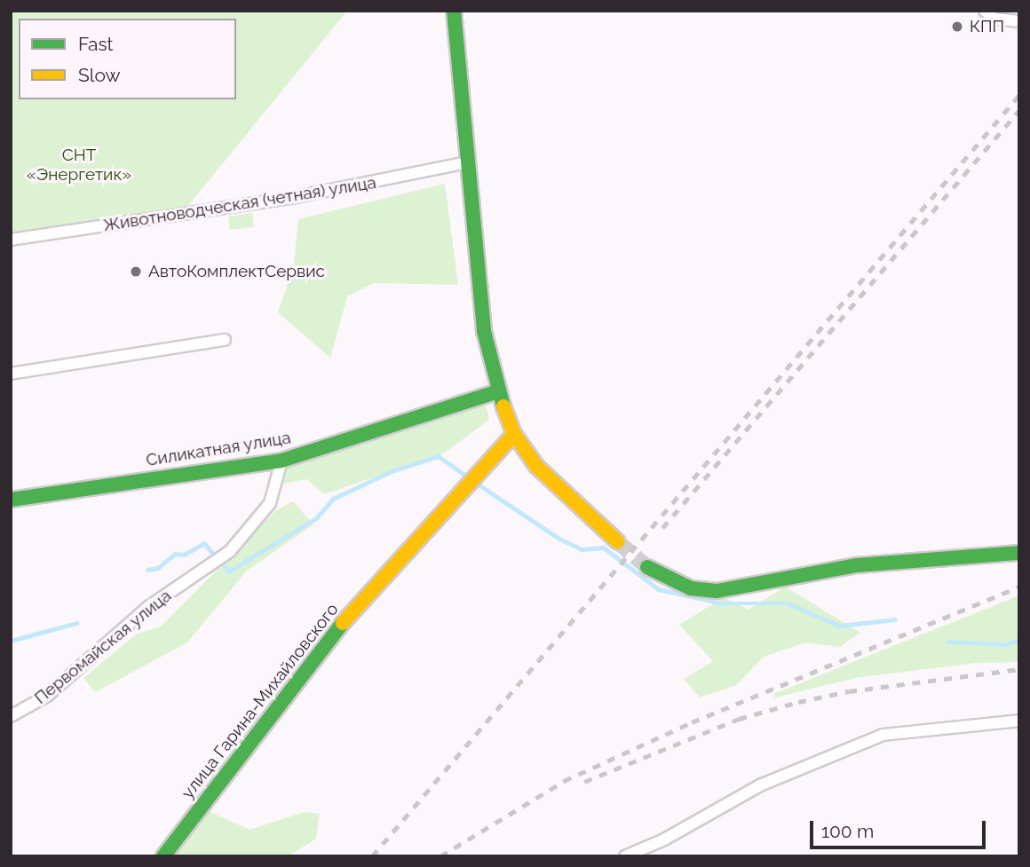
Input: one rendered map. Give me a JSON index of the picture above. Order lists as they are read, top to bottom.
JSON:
{
  "streets": {
    "street": [
      "Животноводческая (четная) улица",
      "Силикатная улица",
      "Первомайская улица",
      "улица Гарина-Михайловского"
    ]
  },
  "crossings": [
    ["Силикатная улица", "Первомайская улица"]
  ],
  "parks": ["СНТ «Энергетик»"],
  "places": ["КПП", "АвтоКомплектСервис"],
  "legend": ["Fast", "Slow"],
  "scale_bar": "100 m"
}
